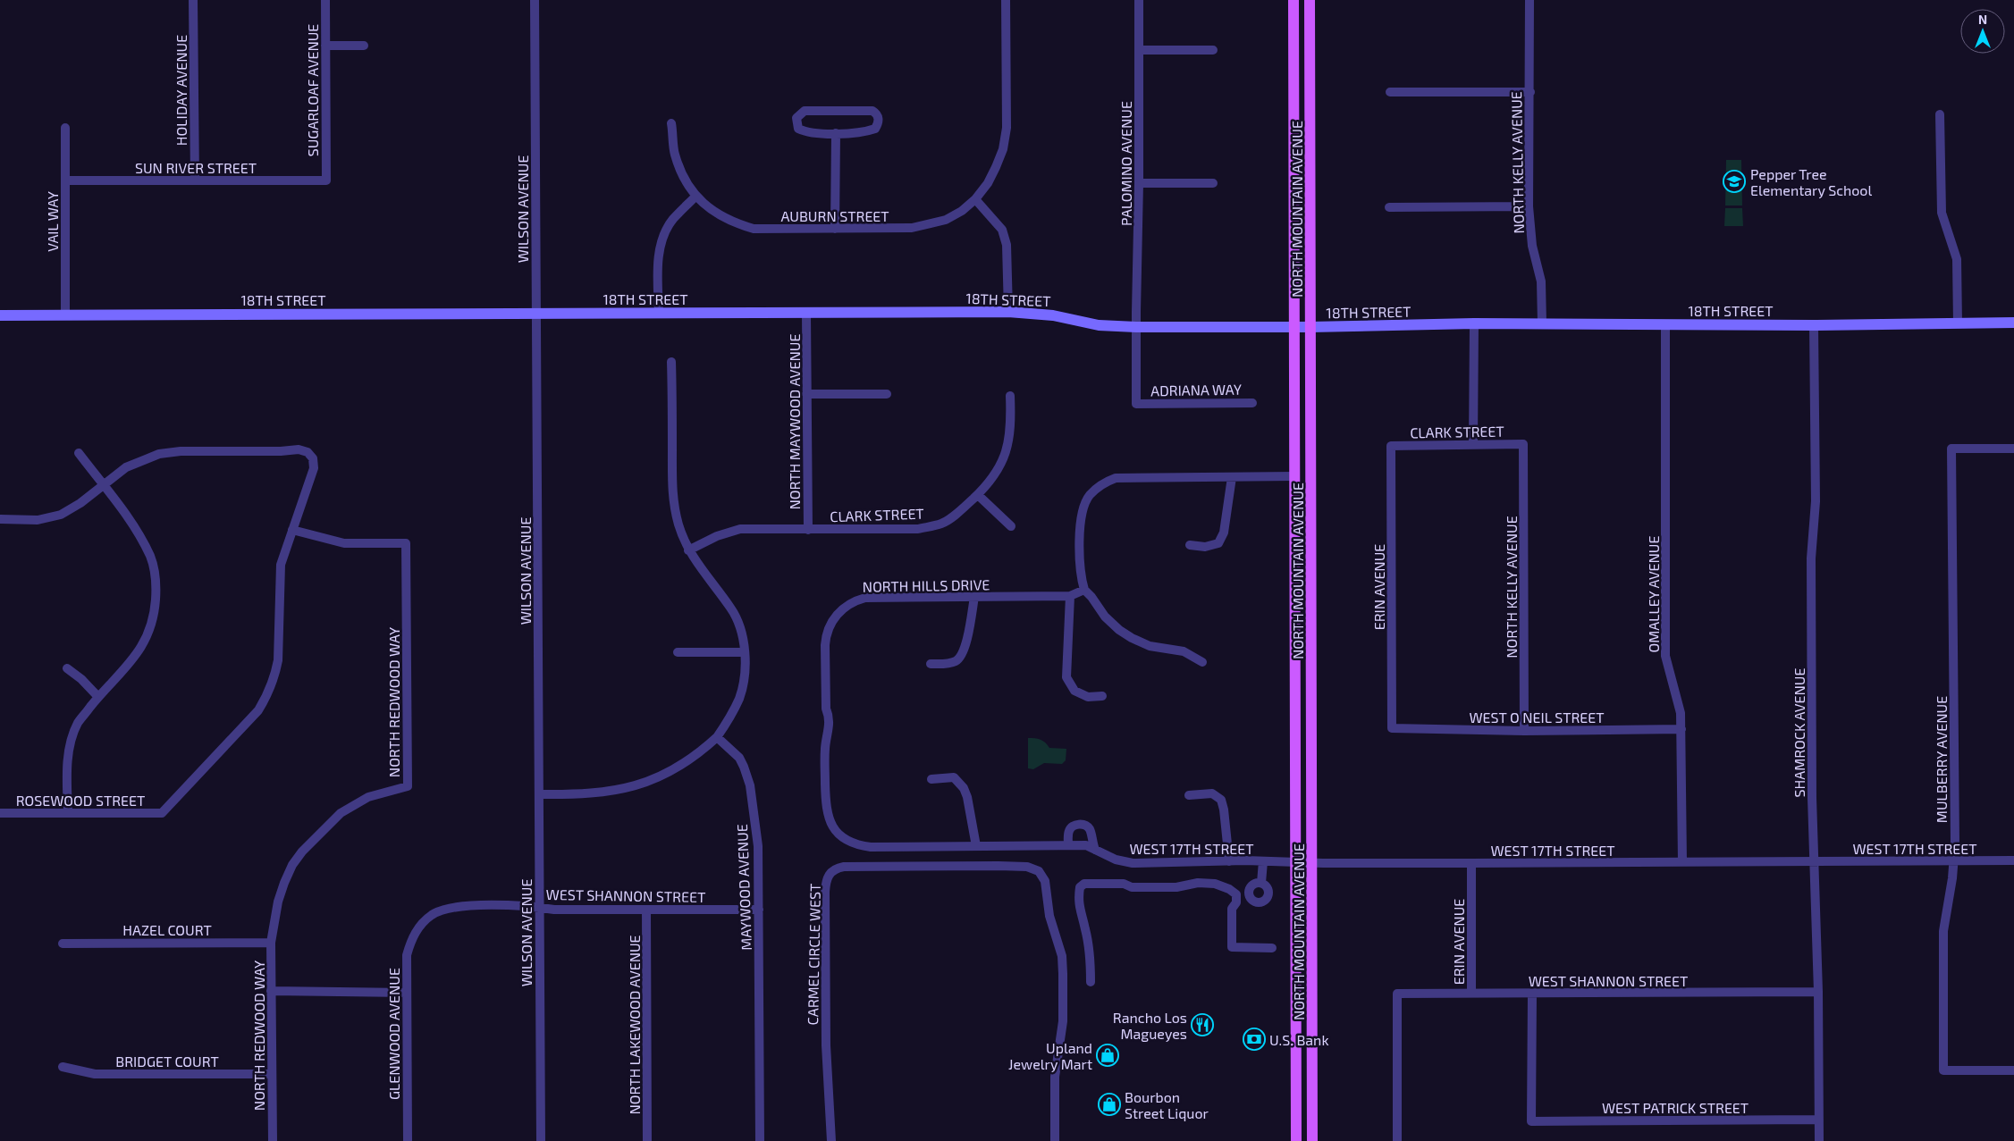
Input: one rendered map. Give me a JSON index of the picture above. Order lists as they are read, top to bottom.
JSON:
{
  "streets": {
    "main road": ["NORTH MOUNTAIN AVENUE", "18TH STREET"],
    "street": [
      "HOLIDAY AVENUE",
      "SUGARLOAF AVENUE",
      "NORTH KELLY AVENUE",
      "PALOMINO AVENUE",
      "SUN RIVER STREET",
      "WILSON AVENUE",
      "AUBURN STREET",
      "VAIL WAY",
      "ADRIANA WAY",
      "NORTH MAYWOOD AVENUE",
      "CLARK STREET",
      "NORTH HILLS DRIVE",
      "ERIN AVENUE",
      "OMALLEY AVENUE",
      "NORTH REDWOOD WAY",
      "WEST O NEIL STREET",
      "SHAMROCK AVENUE",
      "MULBERRY AVENUE",
      "ROSEWOOD STREET",
      "WEST 17TH STREET",
      "MAYWOOD AVENUE",
      "WEST SHANNON STREET",
      "HAZEL COURT",
      "CARMEL CIRCLE WEST",
      "NORTH LAKEWOOD AVENUE",
      "GLENWOOD AVENUE",
      "BRIDGET COURT",
      "WEST PATRICK STREET"
    ]
  },
  "crossings": [
    ["HOLIDAY AVENUE", "SUN RIVER STREET"],
    ["SUGARLOAF AVENUE", "SUN RIVER STREET"],
    ["NORTH KELLY AVENUE", "18TH STREET"],
    ["NORTH KELLY AVENUE", "CLARK STREET"],
    ["NORTH KELLY AVENUE", "WEST O NEIL STREET"],
    ["PALOMINO AVENUE", "18TH STREET"],
    ["PALOMINO AVENUE", "ADRIANA WAY"],
    ["SUN RIVER STREET", "VAIL WAY"],
    ["WILSON AVENUE", "18TH STREET"],
    ["WILSON AVENUE", "WEST SHANNON STREET"],
    ["NORTH MOUNTAIN AVENUE", "18TH STREET"],
    ["NORTH MOUNTAIN AVENUE", "WEST 17TH STREET"],
    ["VAIL WAY", "18TH STREET"],
    ["18TH STREET", "ADRIANA WAY"],
    ["18TH STREET", "NORTH MAYWOOD AVENUE"],
    ["18TH STREET", "OMALLEY AVENUE"],
    ["18TH STREET", "SHAMROCK AVENUE"],
    ["NORTH MAYWOOD AVENUE", "CLARK STREET"],
    ["CLARK STREET", "ERIN AVENUE"],
    ["NORTH HILLS DRIVE", "WEST 17TH STREET"],
    ["ERIN AVENUE", "WEST O NEIL STREET"],
    ["ERIN AVENUE", "WEST 17TH STREET"],
    ["ERIN AVENUE", "WEST SHANNON STREET"],
    ["OMALLEY AVENUE", "WEST O NEIL STREET"],
    ["OMALLEY AVENUE", "WEST 17TH STREET"],
    ["NORTH REDWOOD WAY", "ROSEWOOD STREET"],
    ["NORTH REDWOOD WAY", "HAZEL COURT"],
    ["NORTH REDWOOD WAY", "BRIDGET COURT"],
    ["SHAMROCK AVENUE", "WEST 17TH STREET"],
    ["SHAMROCK AVENUE", "WEST SHANNON STREET"],
    ["SHAMROCK AVENUE", "WEST PATRICK STREET"],
    ["MULBERRY AVENUE", "WEST 17TH STREET"],
    ["MAYWOOD AVENUE", "WEST SHANNON STREET"],
    ["WEST SHANNON STREET", "NORTH LAKEWOOD AVENUE"],
    ["WEST SHANNON STREET", "GLENWOOD AVENUE"],
    ["WEST SHANNON STREET", "WEST PATRICK STREET"]
  ],
  "places": {
    "school or university": ["Pepper Tree Elementary School"],
    "restaurant": ["Rancho Los Magueyes"],
    "bank": ["U.S. Bank"],
    "shop": ["Upland Jewelry Mart", "Bourbon Street Liquor"]
  },
  "north": "top"
}
